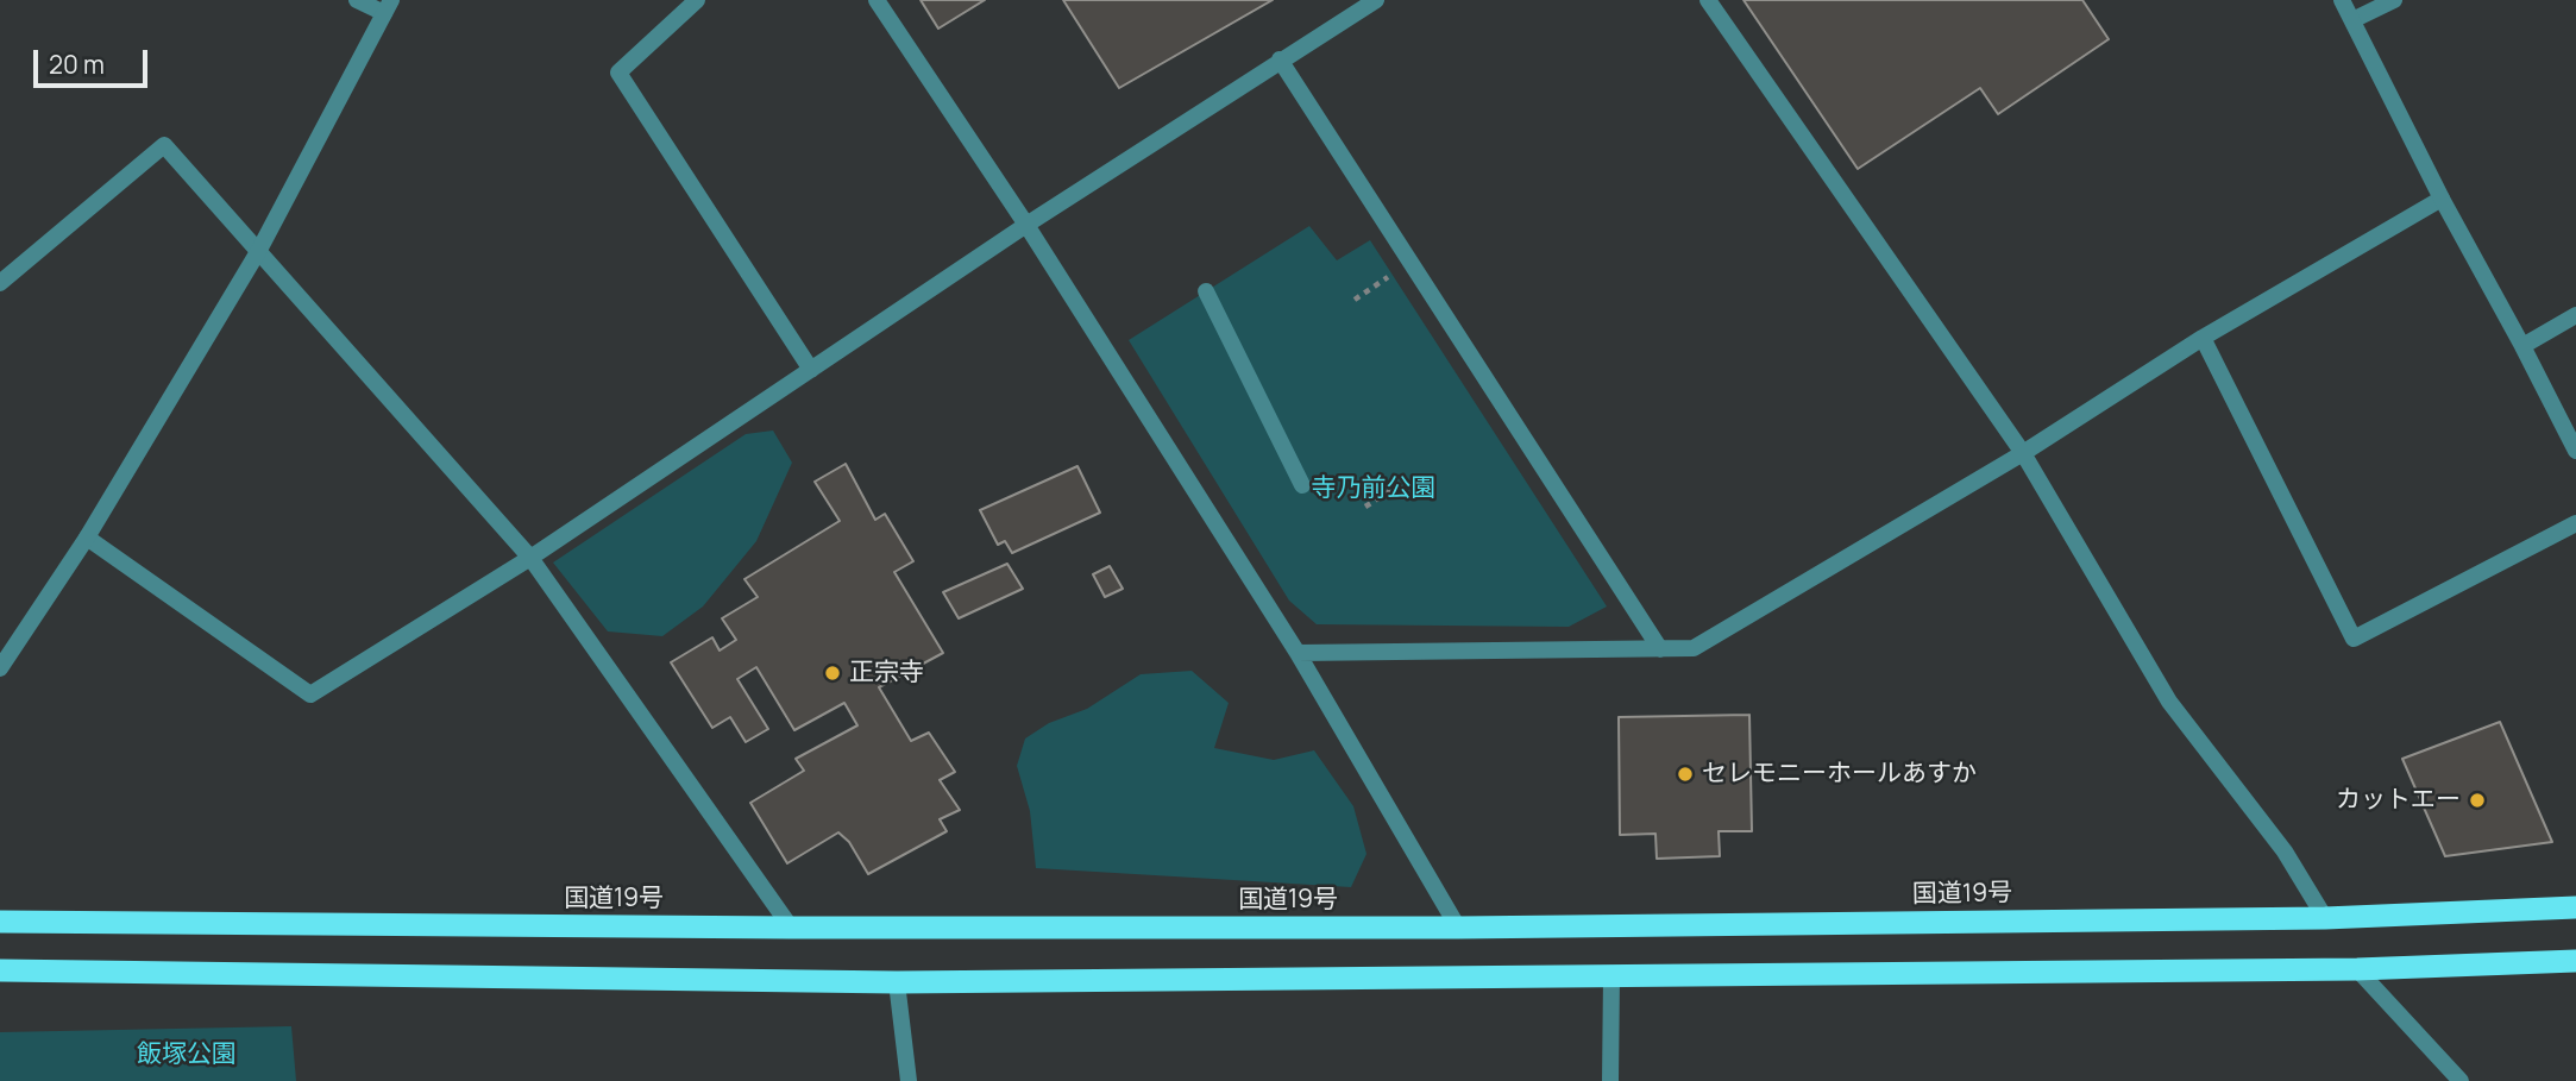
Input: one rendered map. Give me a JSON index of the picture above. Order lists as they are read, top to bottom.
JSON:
{
  "streets": {
    "highway": ["国道19号"]
  },
  "parks": ["寺乃前公園", "飯塚公園"],
  "places": ["正宗寺", "セレモニーホールあすか", "カットエー"],
  "scale_bar": "20 m"
}
